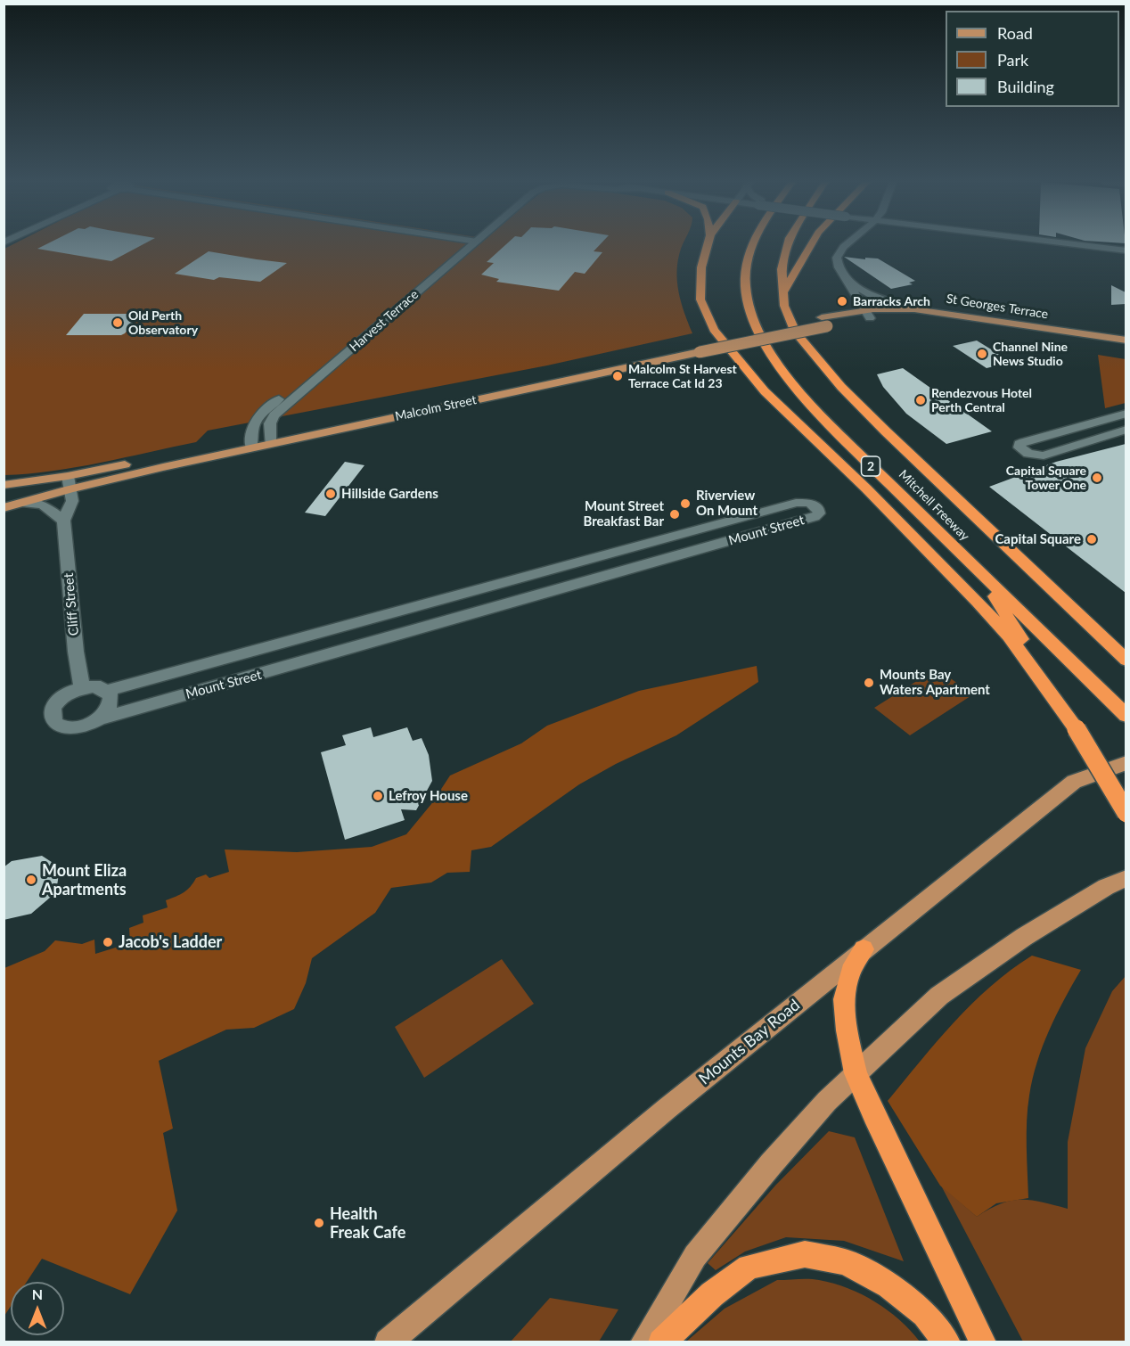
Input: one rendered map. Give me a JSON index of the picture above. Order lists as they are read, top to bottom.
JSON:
{
  "streets": {
    "highway": ["2", "Mitchell Freeway"],
    "main road": ["St Georges Terrace", "Malcolm Street", "Mounts Bay Road"],
    "street": ["Harvest Terrace", "Mount Street", "Cliff Street"]
  },
  "crossings": [
    ["St Georges Terrace", "Malcolm Street"],
    ["Harvest Terrace", "Malcolm Street"],
    ["Malcolm Street", "Cliff Street"],
    ["Mount Street", "Cliff Street"]
  ],
  "places": [
    "Barracks Arch",
    "Old Perth Observatory",
    "Channel Nine News Studio",
    "Malcolm St Harvest Terrace Cat Id 23",
    "Rendezvous Hotel Perth Central",
    "Capital Square Tower One",
    "Hillside Gardens",
    "Riverview On Mount",
    "Mount Street Breakfast Bar",
    "Capital Square",
    "Mounts Bay Waters Apartment",
    "Lefroy House",
    "Mount Eliza Apartments",
    "Jacob's Ladder",
    "Health Freak Cafe"
  ],
  "legend": ["Road", "Park", "Building"],
  "north": "top"
}
